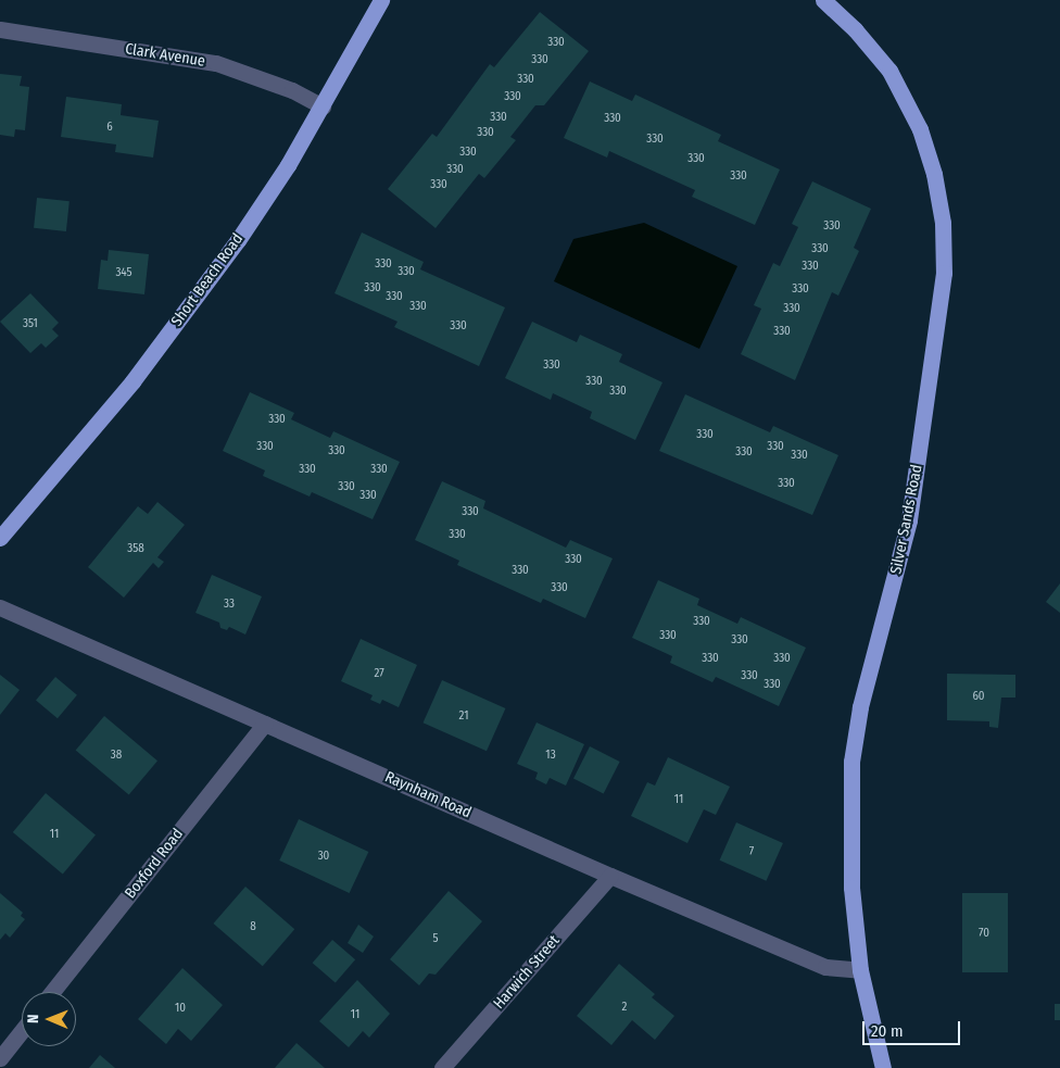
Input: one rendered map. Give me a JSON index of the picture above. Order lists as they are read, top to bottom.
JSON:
{
  "streets": {
    "main road": ["Short Beach Road", "Silver Sands Road"],
    "street": [
      "Clark Avenue",
      "Raynham Road",
      "Boxford Road",
      "Harwich Street"
    ]
  },
  "crossings": [
    ["Clark Avenue", "Short Beach Road"],
    ["Silver Sands Road", "Raynham Road"],
    ["Raynham Road", "Boxford Road"],
    ["Raynham Road", "Harwich Street"]
  ],
  "house_numbers": [
    "330",
    "330",
    "330",
    "330",
    "330",
    "330",
    "6",
    "330",
    "330",
    "330",
    "330",
    "330",
    "330",
    "330",
    "330",
    "330",
    "330",
    "330",
    "330",
    "345",
    "330",
    "330",
    "330",
    "330",
    "330",
    "351",
    "330",
    "330",
    "330",
    "330",
    "330",
    "330",
    "330",
    "330",
    "330",
    "330",
    "330",
    "330",
    "330",
    "330",
    "330",
    "330",
    "330",
    "330",
    "330",
    "358",
    "330",
    "330",
    "330",
    "33",
    "330",
    "330",
    "330",
    "330",
    "330",
    "27",
    "330",
    "330",
    "60",
    "21",
    "38",
    "13",
    "11",
    "11",
    "7",
    "30",
    "8",
    "70",
    "5",
    "2",
    "10",
    "11"
  ],
  "scale_bar": "20 m",
  "north": "left"
}
